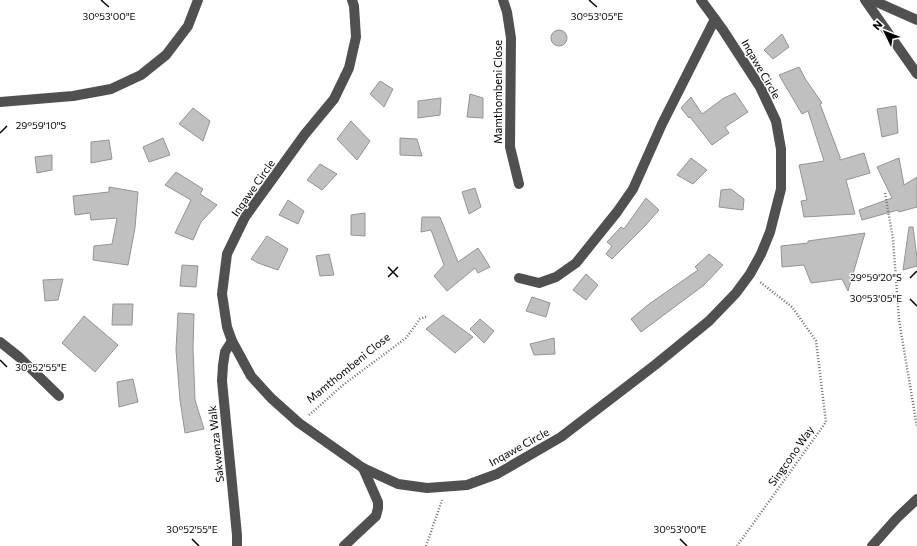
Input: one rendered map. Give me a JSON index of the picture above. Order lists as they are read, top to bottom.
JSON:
{
  "streets": {
    "street": ["Inqawe Circle", "Mamthombeni Close", "Sakwenza Walk"],
    "path": ["Singcono Way"]
  },
  "crossings": [
    ["Inqawe Circle", "Mamthombeni Close"],
    ["Inqawe Circle", "Sakwenza Walk"],
    ["Inqawe Circle", "Singcono Way"]
  ],
  "north": "top left",
  "coordinates": [
    "30°53'00\"E",
    "30°53'05\"E",
    "29°59'10\"S",
    "29°59'20\"S",
    "30°52'55\"E"
  ]
}
